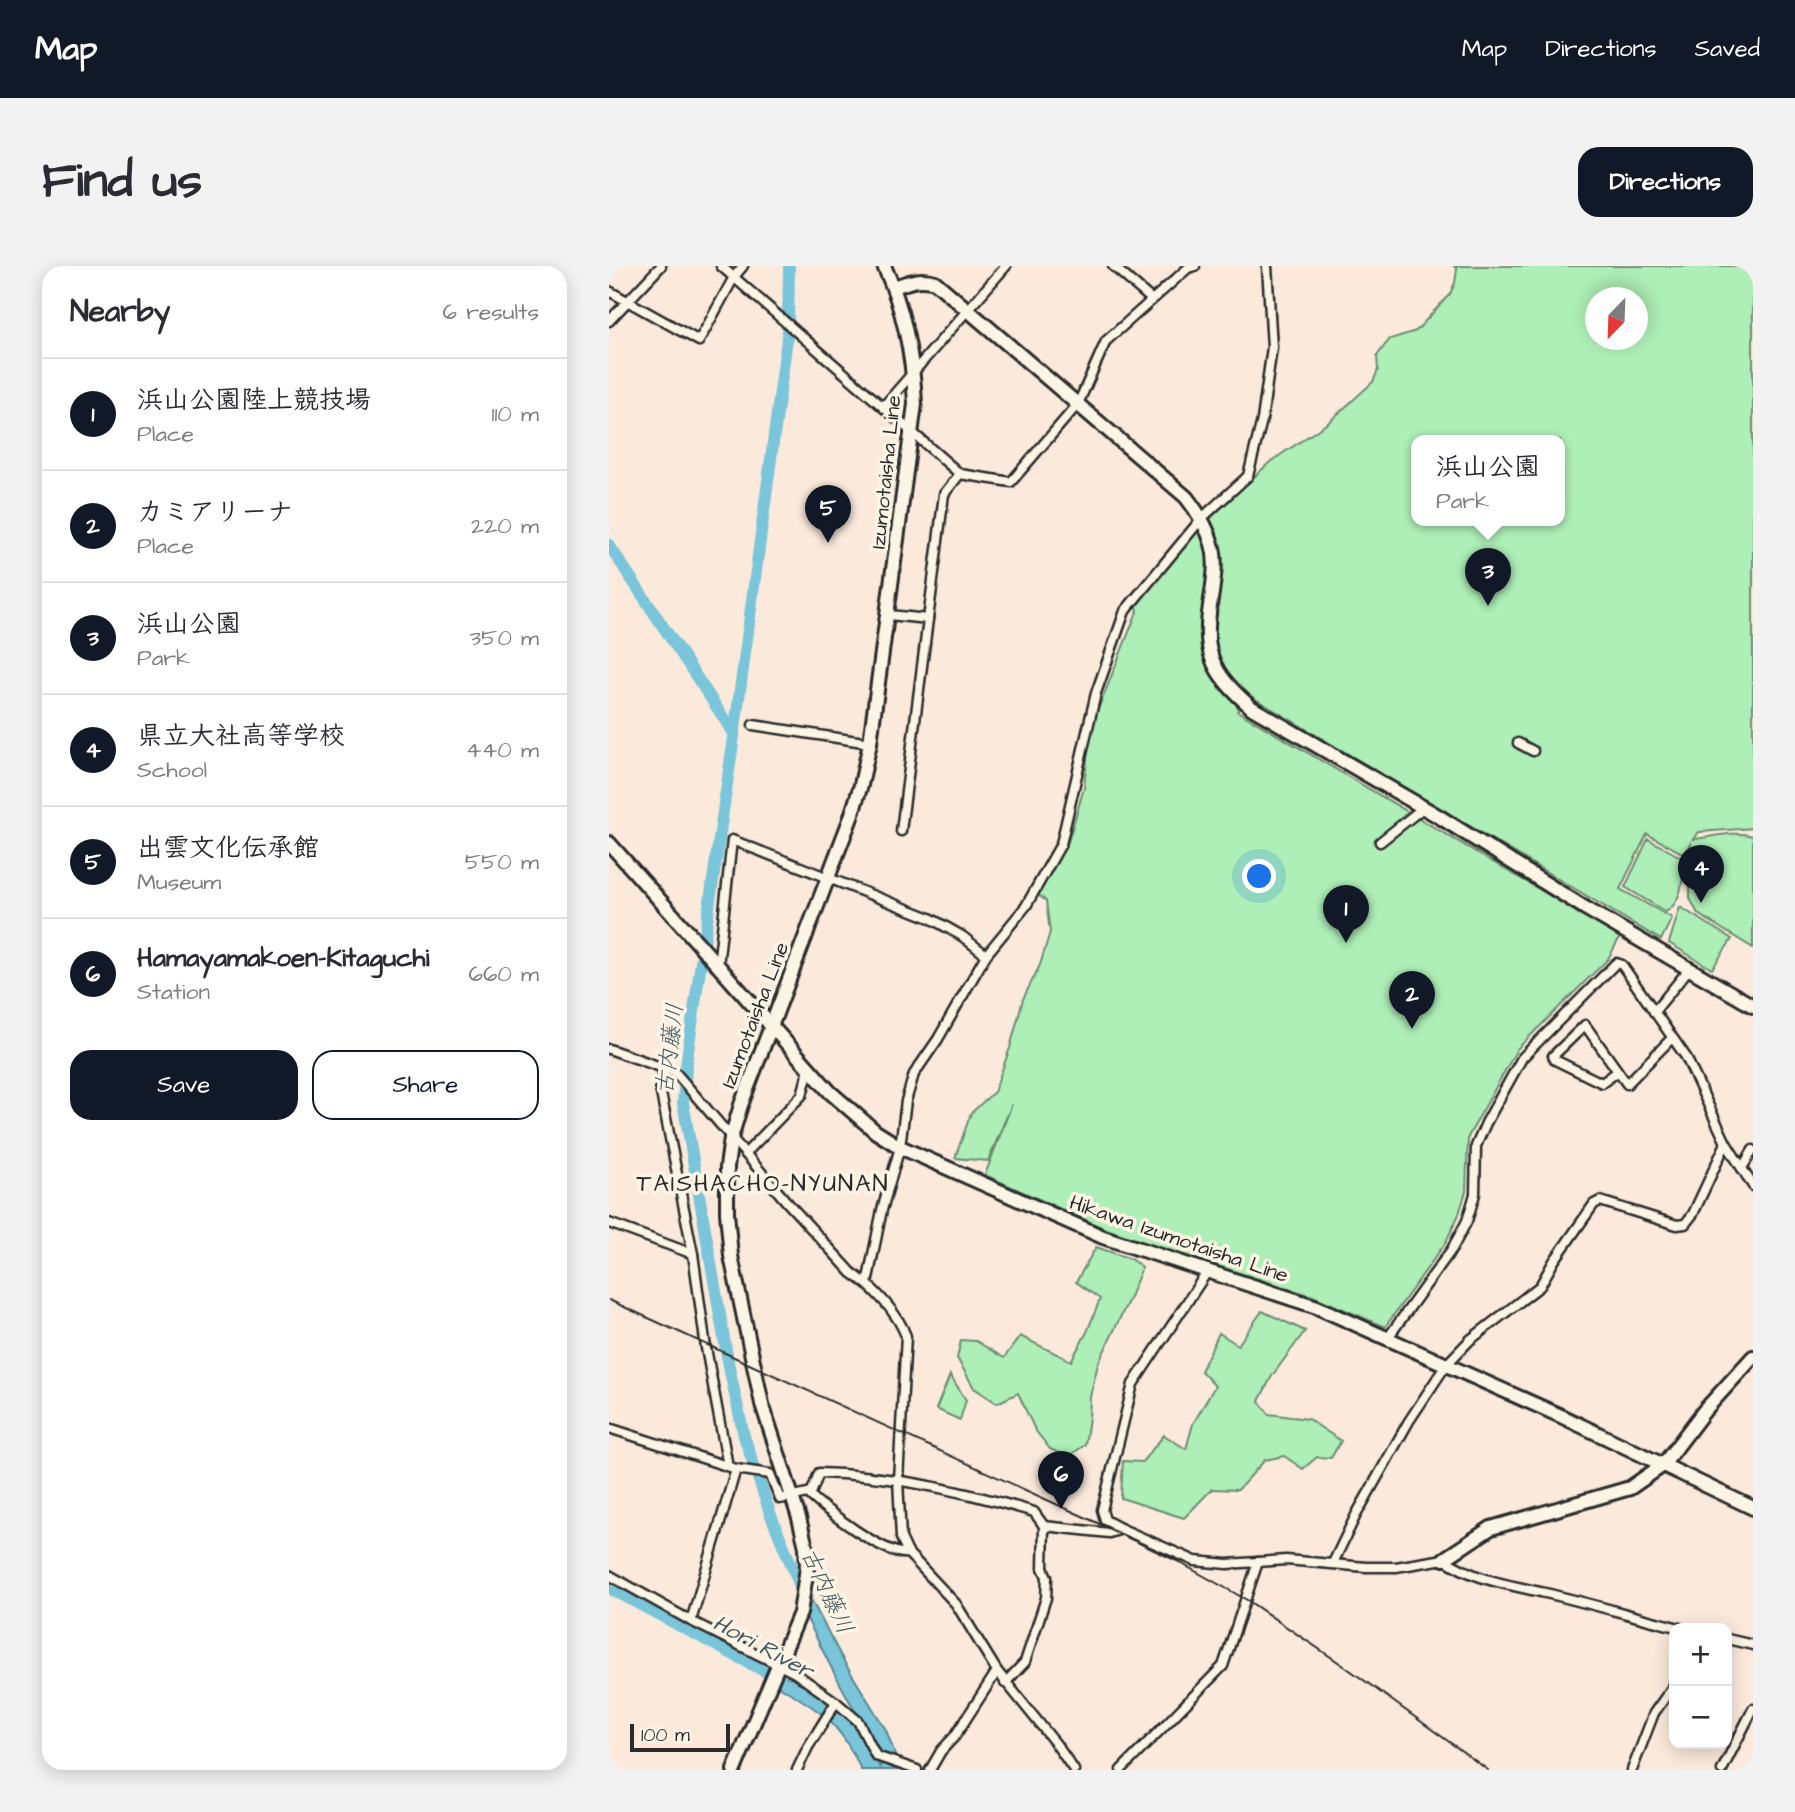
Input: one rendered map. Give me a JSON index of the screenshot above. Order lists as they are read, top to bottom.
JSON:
{
  "streets": {
    "main road": ["Izumotaisha Line", "Hikawa Izumotaisha Line"]
  },
  "crossings": [
    ["Izumotaisha Line", "Hikawa Izumotaisha Line"]
  ],
  "districts": ["TAISHACHO-NYUNAN"],
  "water": ["古内藤川", "Hori River"],
  "scale_bar": "100 m",
  "north": "bottom left",
  "page": {
    "header": "Map",
    "nav": ["Map", "Directions", "Saved"],
    "buttons": [
      "Directions",
      ["Save", "Share"]
    ],
    "title": "Find us",
    "heading": ["Nearby", "6 results"],
    "list": [
      {
        "mark": "1",
        "name": "浜山公園陸上競技場",
        "note": "Place",
        "value": "110 m"
      },
      {
        "mark": "2",
        "name": "カミアリーナ",
        "note": "Place",
        "value": "220 m"
      },
      {
        "mark": "3",
        "name": "浜山公園",
        "note": "Park",
        "value": "350 m"
      },
      {
        "mark": "4",
        "name": "県立大社高等学校",
        "note": "School",
        "value": "440 m"
      },
      {
        "mark": "5",
        "name": "出雲文化伝承館",
        "note": "Museum",
        "value": "550 m"
      },
      {
        "mark": "6",
        "name": "Hamayamakoen-Kitaguchi",
        "note": "Station",
        "value": "660 m"
      }
    ],
    "popup": ["浜山公園", "Park"],
    "pins": [
      "5",
      "3",
      "4",
      "1",
      "2",
      "6"
    ],
    "map_buttons": ["+", "−"],
    "scale": "100 m"
  }
}
